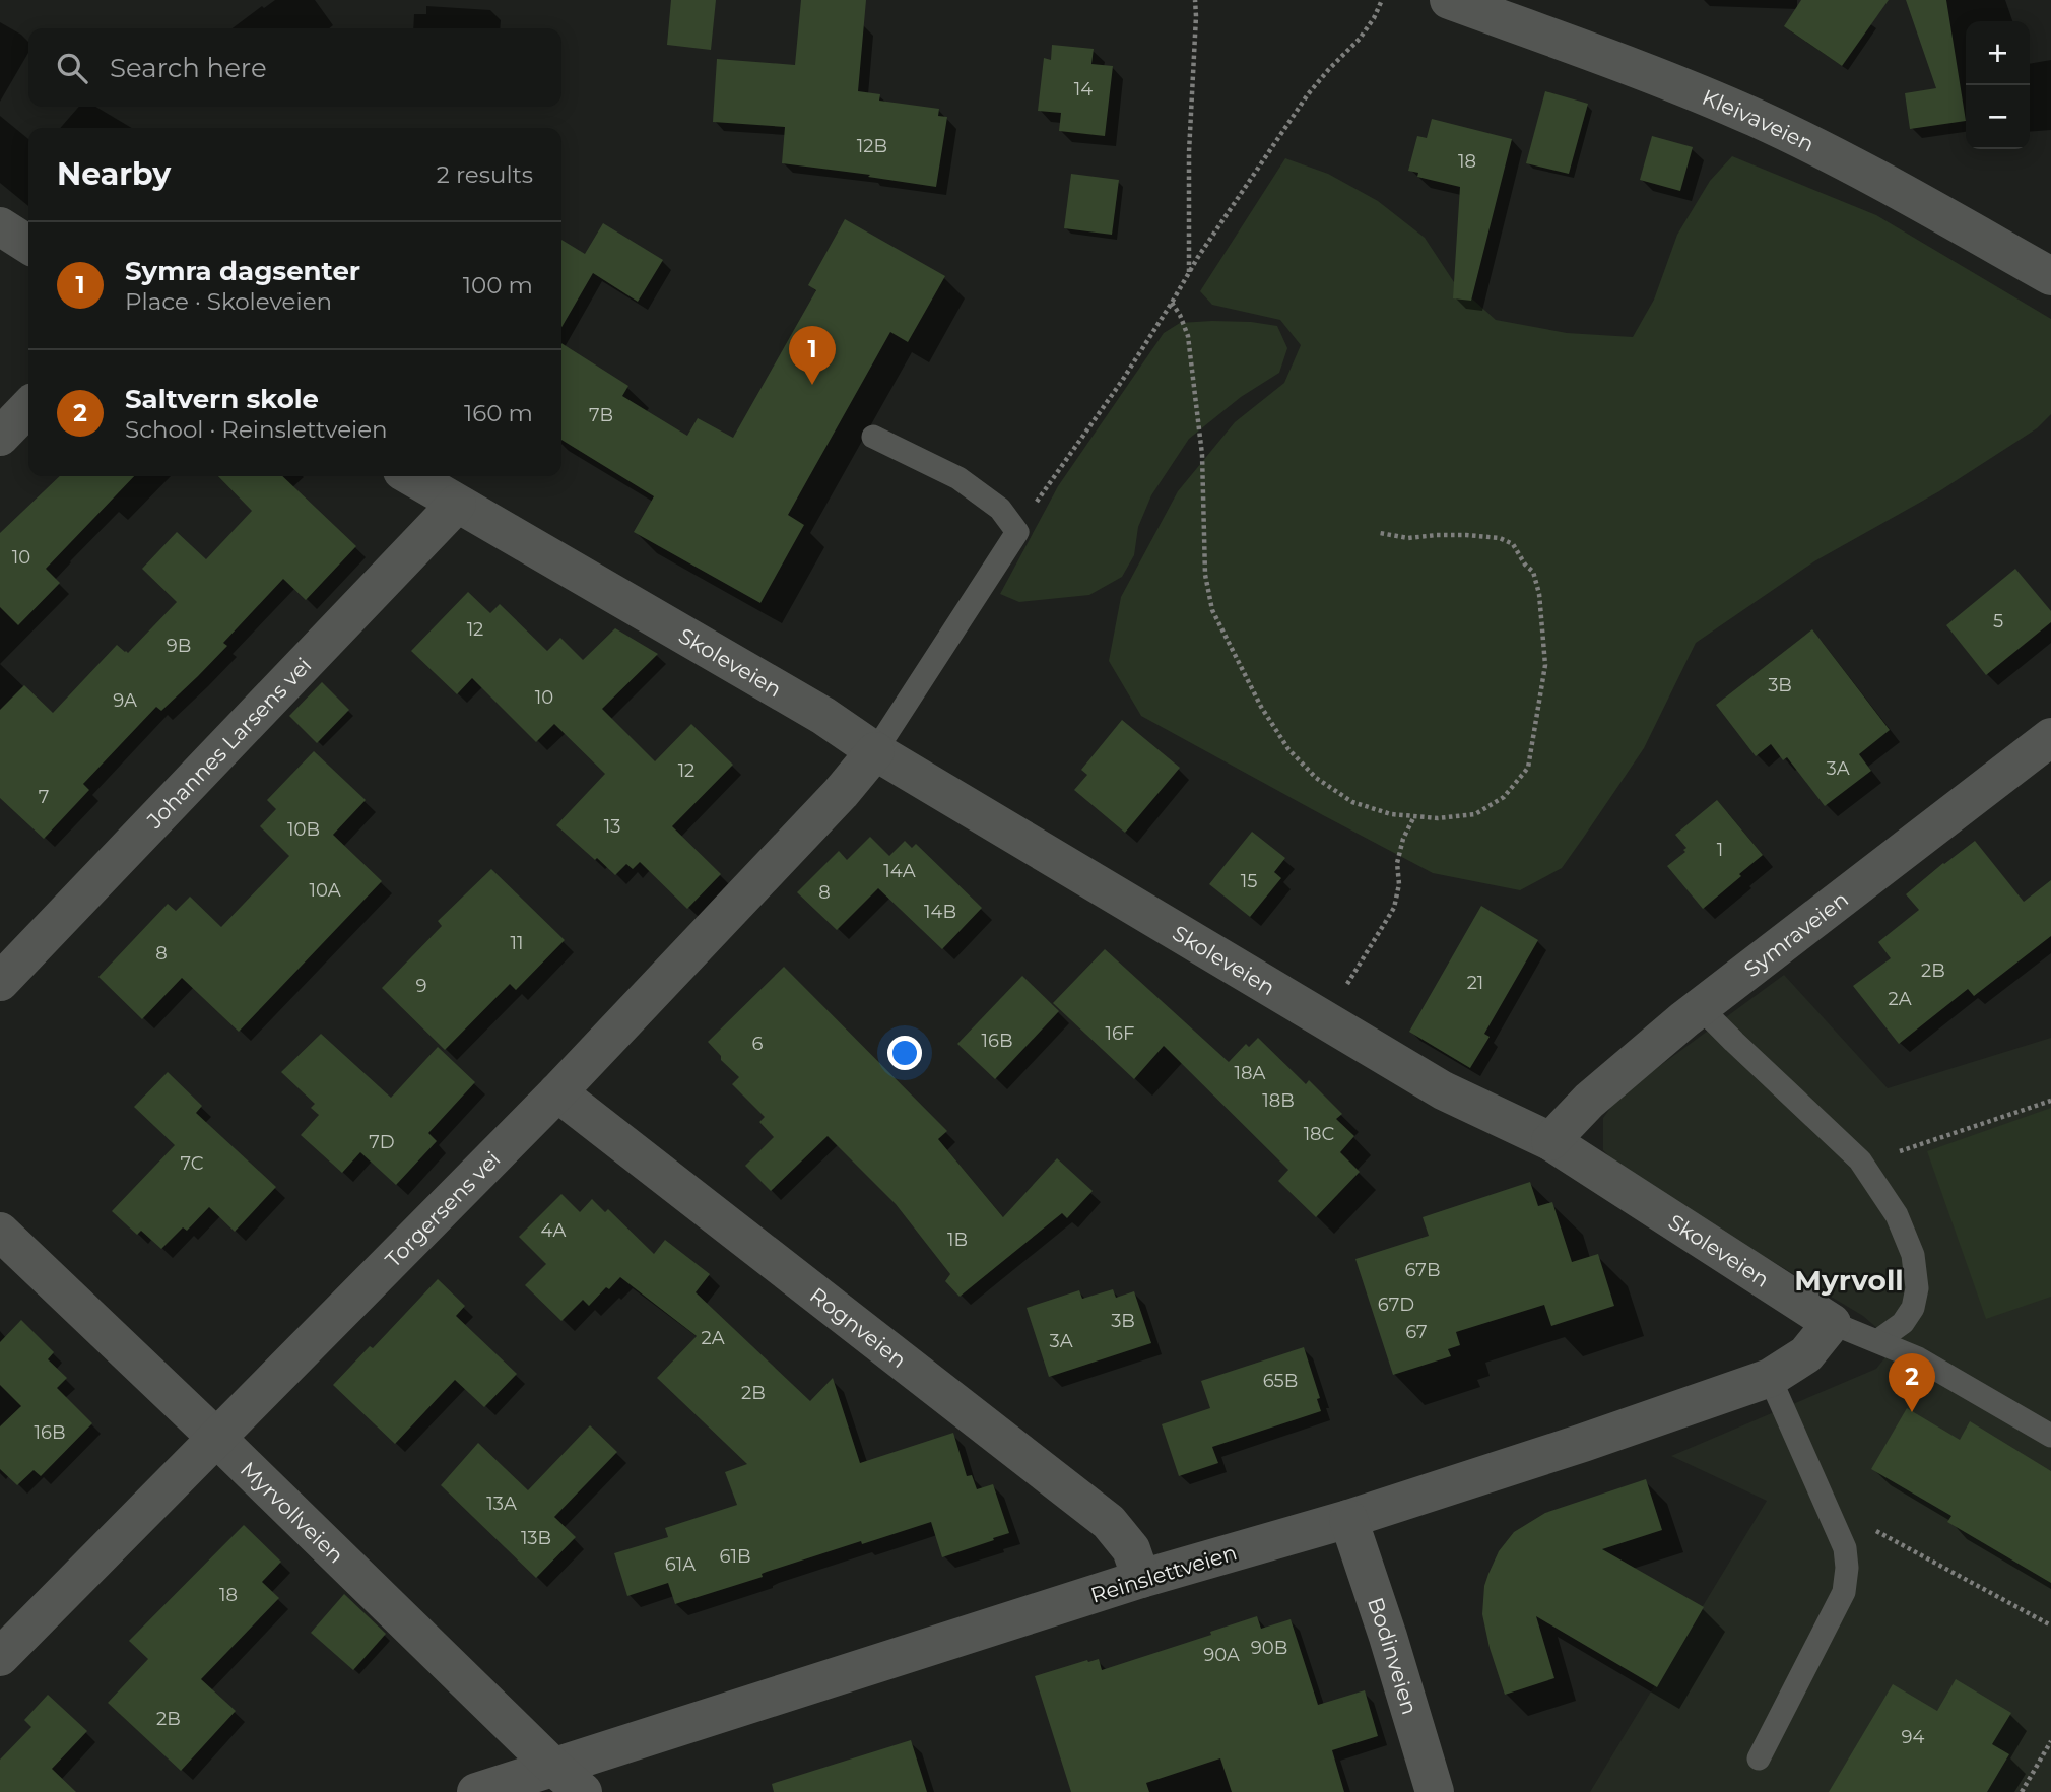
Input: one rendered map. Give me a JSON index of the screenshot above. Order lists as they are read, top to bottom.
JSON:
{
  "streets": {
    "street": [
      "Kleivaveien",
      "Skoleveien",
      "Johannes Larsens vei",
      "Symraveien",
      "Torgersens vei",
      "Rognveien",
      "Myrvollveien",
      "Reinslettveien",
      "Bodinveien"
    ]
  },
  "crossings": [
    ["Skoleveien", "Johannes Larsens vei"],
    ["Skoleveien", "Symraveien"],
    ["Skoleveien", "Torgersens vei"],
    ["Skoleveien", "Reinslettveien"],
    ["Torgersens vei", "Rognveien"],
    ["Torgersens vei", "Myrvollveien"],
    ["Rognveien", "Reinslettveien"],
    ["Myrvollveien", "Reinslettveien"],
    ["Reinslettveien", "Bodinveien"]
  ],
  "districts": ["Myrvoll"],
  "house_numbers": [
    "14",
    "12B",
    "18",
    "7B",
    "10",
    "5",
    "12",
    "9B",
    "3B",
    "10",
    "9A",
    "3A",
    "12",
    "7",
    "13",
    "10B",
    "1",
    "14A",
    "15",
    "10A",
    "8",
    "14B",
    "11",
    "8",
    "2B",
    "21",
    "9",
    "2A",
    "16F",
    "16B",
    "6",
    "18A",
    "18B",
    "18C",
    "7D",
    "7C",
    "4A",
    "1B",
    "67B",
    "67D",
    "3B",
    "67",
    "2A",
    "3A",
    "65B",
    "2B",
    "16B",
    "13A",
    "13B",
    "61B",
    "61A",
    "18",
    "90B",
    "90A",
    "2B",
    "94"
  ],
  "page": {
    "map_buttons": ["+", "−"],
    "search": "Search here",
    "heading": ["Nearby", "2 results"],
    "list": [
      {
        "mark": "1",
        "name": "Symra dagsenter",
        "note": "Place · Skoleveien",
        "value": "100 m"
      },
      {
        "mark": "2",
        "name": "Saltvern skole",
        "note": "School · Reinslettveien",
        "value": "160 m"
      }
    ],
    "pins": ["1", "2"]
  }
}
